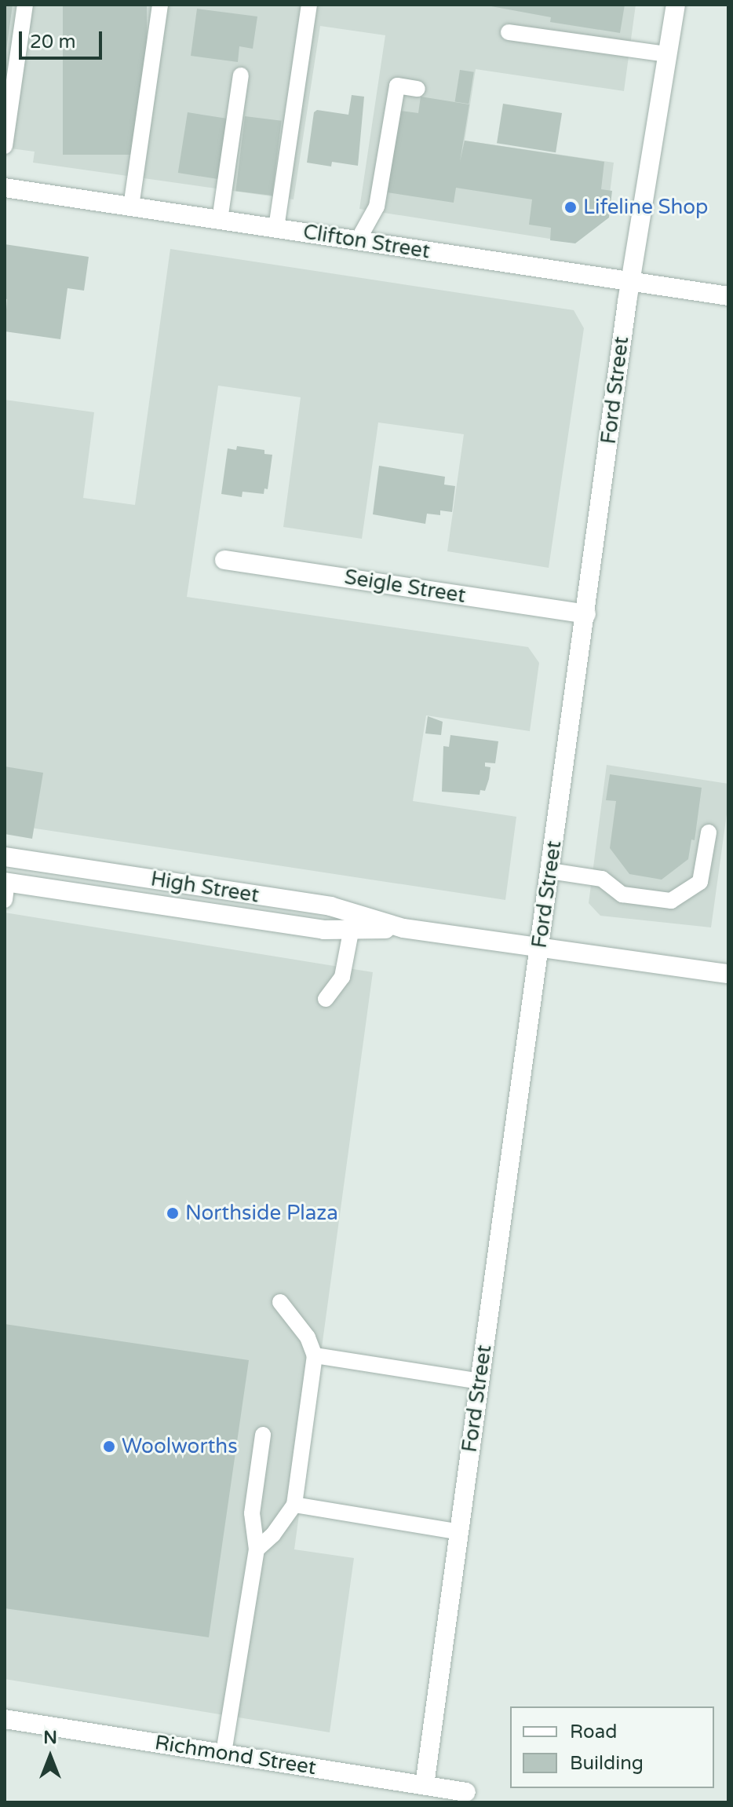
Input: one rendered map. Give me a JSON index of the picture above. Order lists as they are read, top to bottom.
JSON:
{
  "streets": {
    "street": [
      "Clifton Street",
      "Ford Street",
      "Seigle Street",
      "High Street",
      "Richmond Street"
    ]
  },
  "crossings": [
    ["Clifton Street", "Ford Street"],
    ["Ford Street", "Seigle Street"],
    ["Ford Street", "High Street"],
    ["Ford Street", "Richmond Street"]
  ],
  "places": ["Lifeline Shop", "Northside Plaza", "Woolworths"],
  "legend": ["Road", "Building"],
  "scale_bar": "20 m",
  "north": "top"
}
